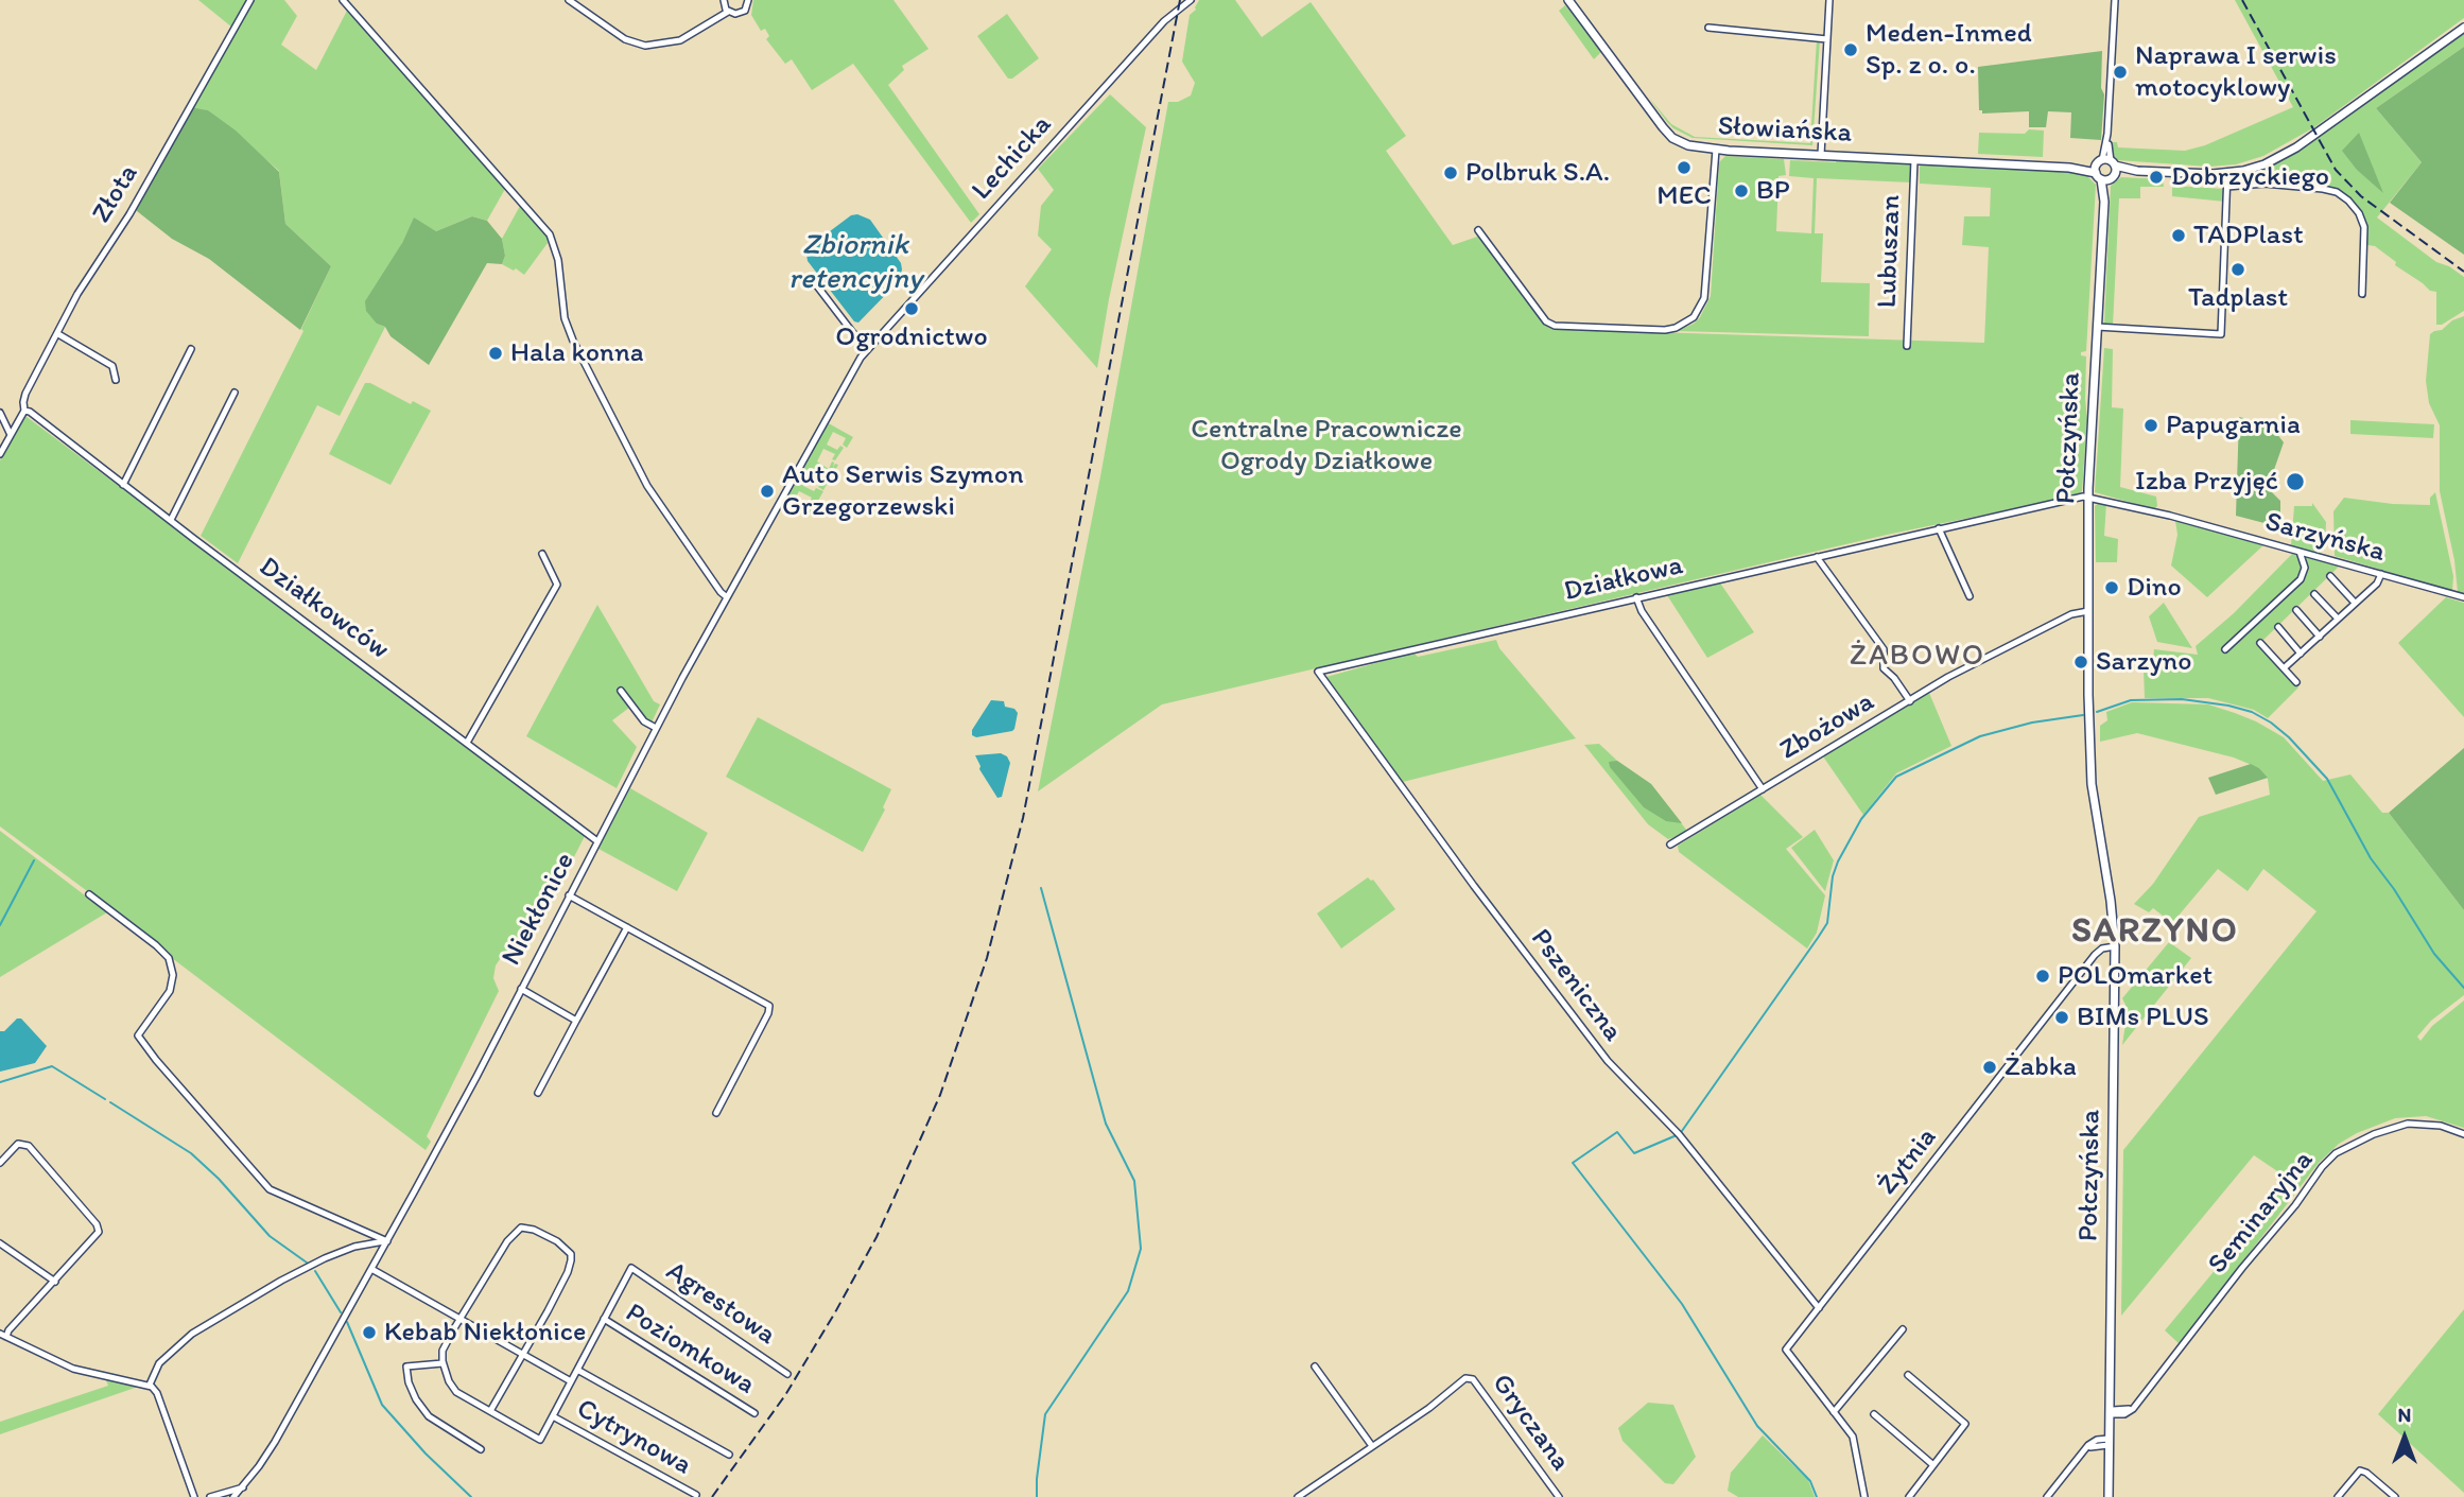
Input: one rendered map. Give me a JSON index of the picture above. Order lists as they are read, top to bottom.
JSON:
{
  "streets": {
    "main road": ["Słowiańska", "Połczyńska"],
    "street": [
      "Lechicka",
      "Złota",
      "Lubuszan",
      "Sarzyńska",
      "Działkowa",
      "Działkowców",
      "Zbożowa",
      "Niekłonice",
      "Pszeniczna",
      "Żytnia",
      "Seminaryjna",
      "Agrestowa",
      "Poziomkowa",
      "Gryczana",
      "Cytrynowa"
    ]
  },
  "crossings": [
    ["Słowiańska", "Lubuszan"],
    ["Słowiańska", "Połczyńska"],
    ["Lechicka", "Niekłonice"],
    ["Złota", "Działkowców"],
    ["Połczyńska", "Sarzyńska"],
    ["Połczyńska", "Działkowa"],
    ["Połczyńska", "Zbożowa"],
    ["Połczyńska", "Żytnia"],
    ["Połczyńska", "Seminaryjna"],
    ["Sarzyńska", "Działkowa"],
    ["Działkowa", "Pszeniczna"],
    ["Działkowców", "Niekłonice"],
    ["Pszeniczna", "Żytnia"],
    ["Agrestowa", "Poziomkowa"]
  ],
  "districts": ["ŻABOWO", "SARZYNO"],
  "water": ["Zbiornik retencyjny"],
  "parks": ["Centralne Pracownicze Ogrody Działkowe"],
  "places": [
    "Meden-Inmed Sp. z o. o.",
    "Naprawa I serwis motocyklowy",
    "MEC",
    "Polbruk S.A.",
    "Dobrzyckiego",
    "BP",
    "TADPlast",
    "Tadplast",
    "Ogrodnictwo",
    "Hala konna",
    "Papugarnia",
    "Izba Przyjęć",
    "Auto Serwis Szymon Grzegorzewski",
    "Dino",
    "Sarzyno",
    "POLOmarket",
    "BIMs PLUS",
    "Żabka",
    "Kebab Niekłonice"
  ],
  "north": "top"
}
